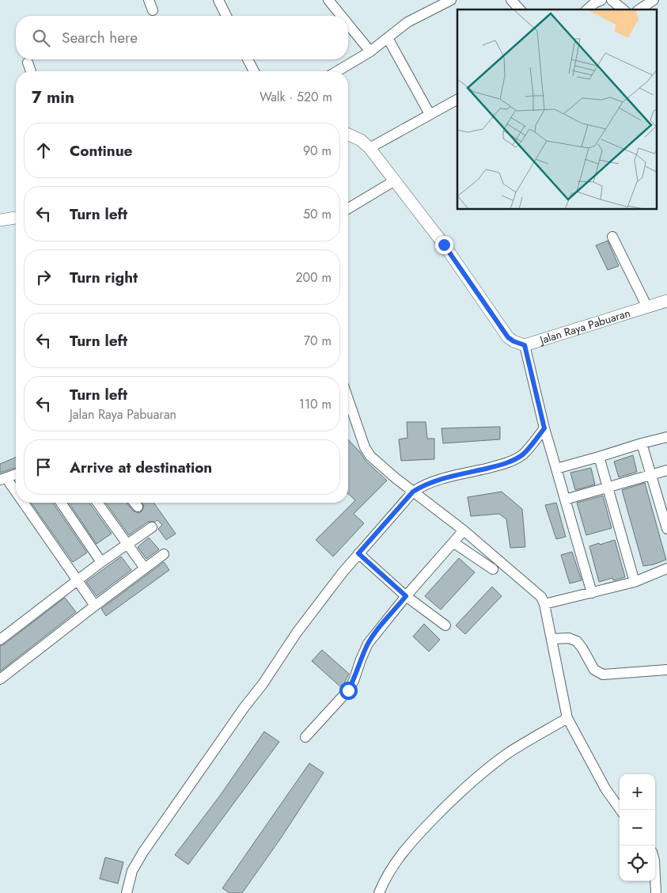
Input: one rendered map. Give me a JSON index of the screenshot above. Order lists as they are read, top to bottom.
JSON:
{
  "streets": {
    "street": ["Jalan Raya Pabuaran"]
  },
  "page": {
    "search": "Search here",
    "heading": ["7 min", "Walk · 520 m"],
    "list": [
      ["Continue", "90 m"],
      ["Turn left", "50 m"],
      ["Turn right", "200 m"],
      ["Turn left", "70 m"],
      ["Turn left", "Jalan Raya Pabuaran", "110 m"],
      "Arrive at destination"
    ],
    "map_buttons": ["+", "−"]
  }
}
